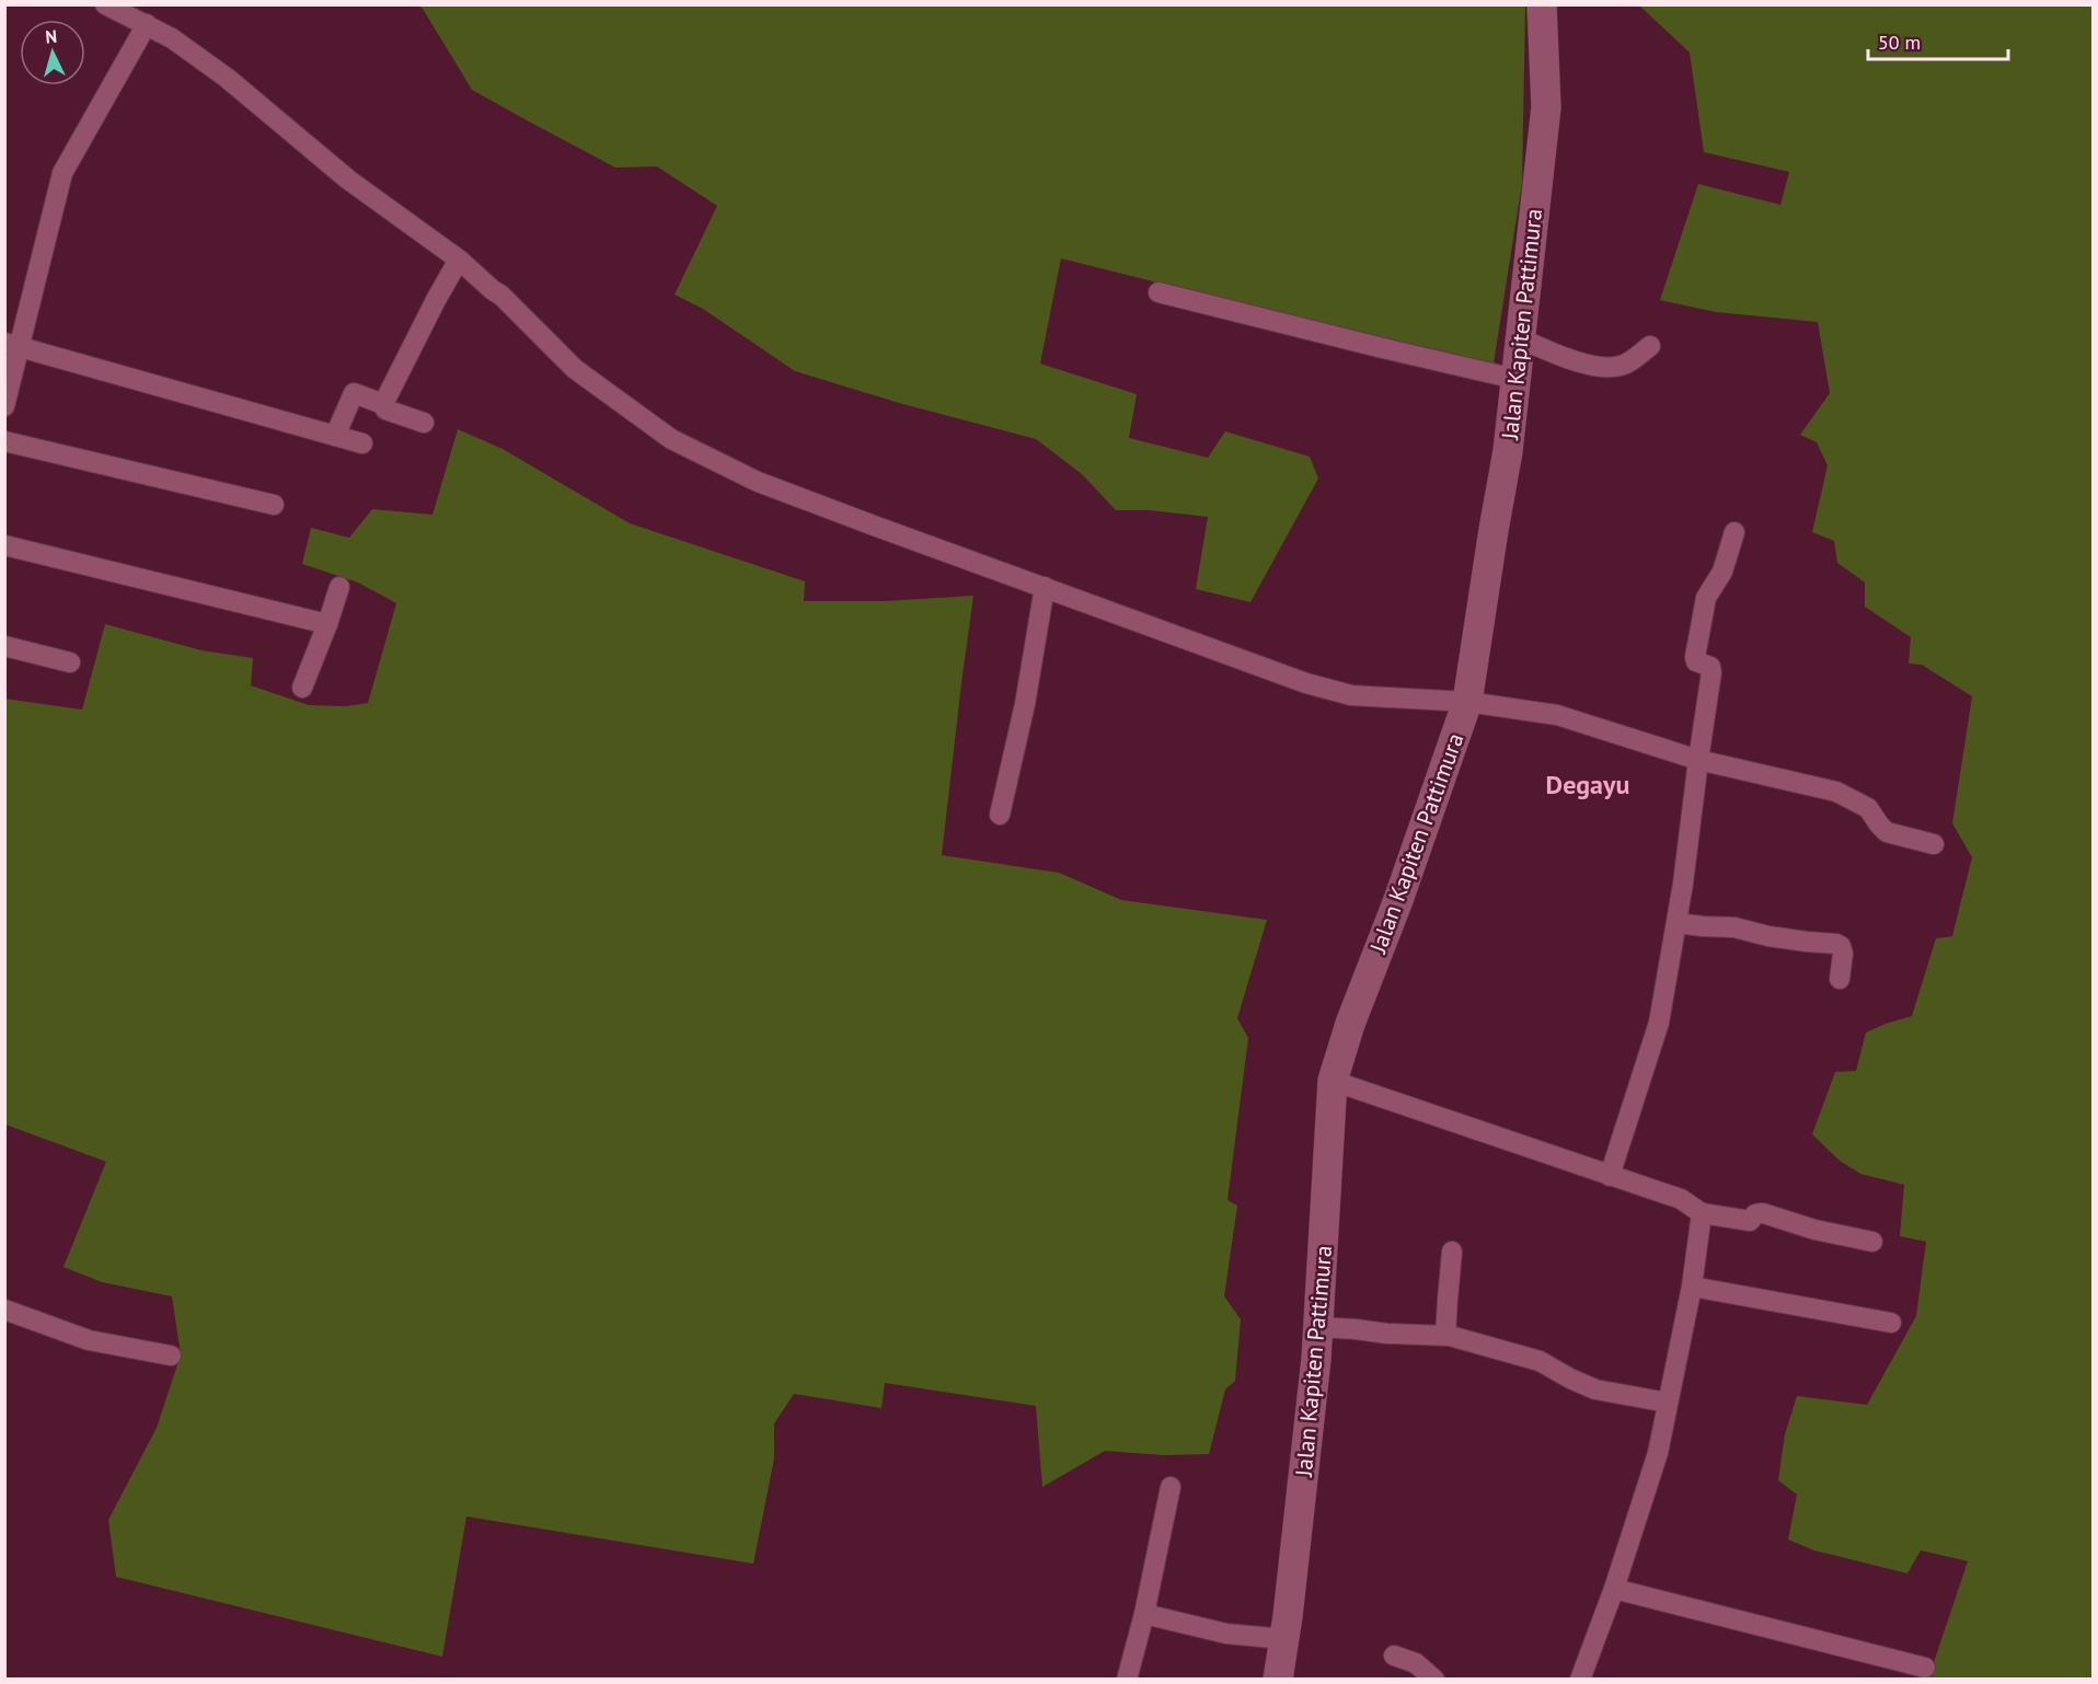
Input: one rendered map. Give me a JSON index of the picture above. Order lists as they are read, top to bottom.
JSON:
{
  "streets": {
    "street": ["Jalan Kapiten Pattimura"]
  },
  "districts": ["Degayu"],
  "scale_bar": "50 m",
  "north": "top"
}
